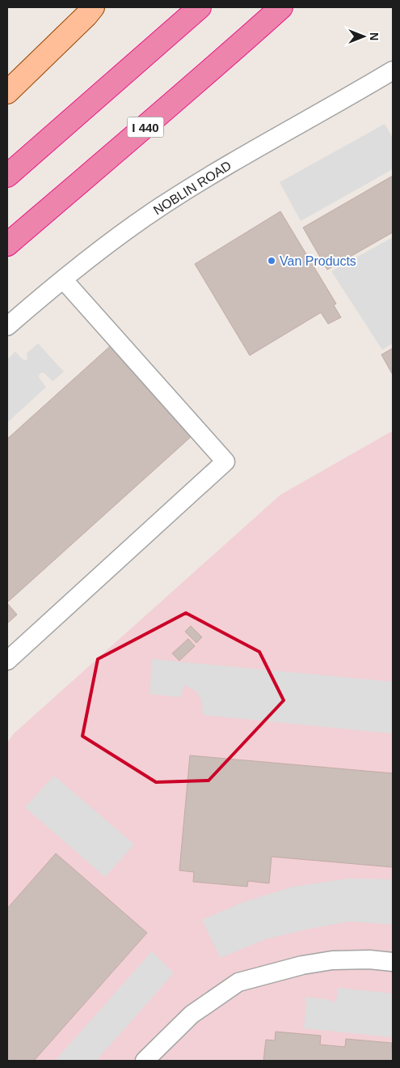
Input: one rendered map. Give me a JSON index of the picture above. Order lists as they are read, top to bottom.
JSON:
{
  "streets": {
    "highway": ["I 440"],
    "street": ["NOBLIN ROAD"]
  },
  "places": ["Van Products"],
  "north": "right"
}
